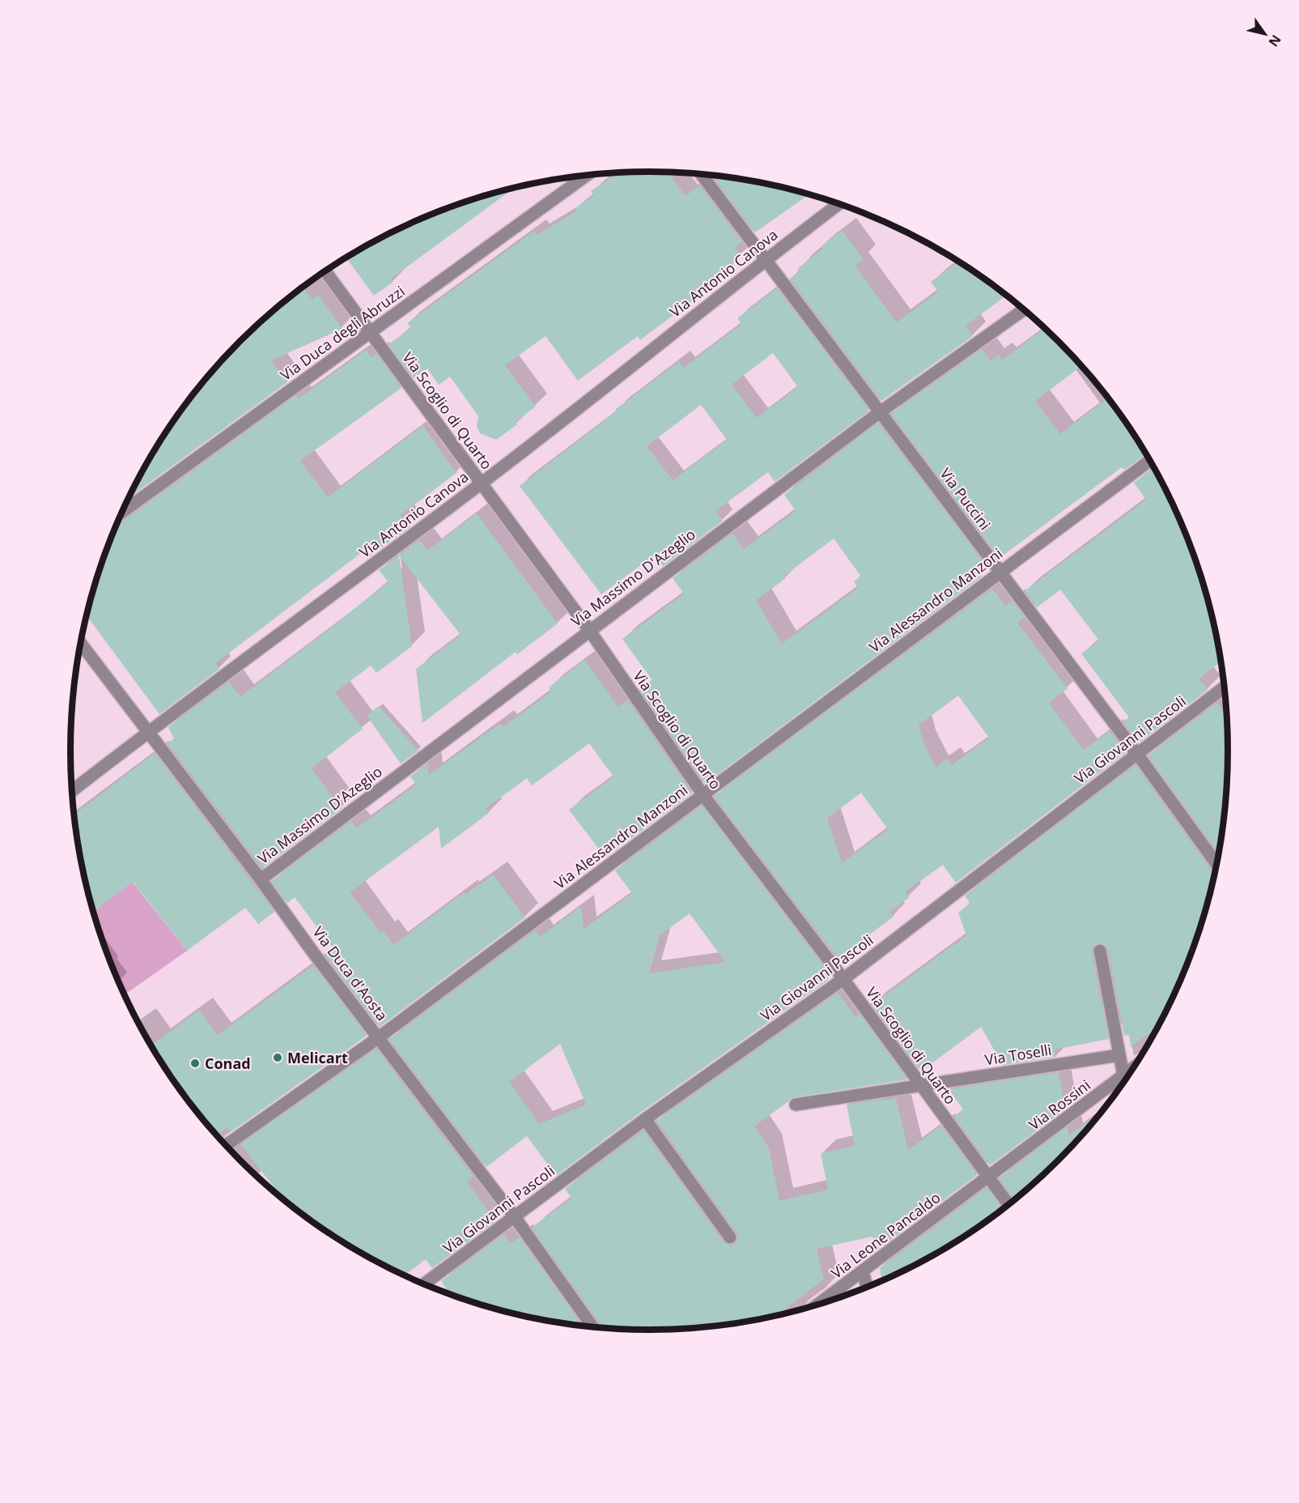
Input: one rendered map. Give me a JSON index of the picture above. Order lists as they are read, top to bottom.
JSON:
{
  "streets": {
    "street": [
      "Via Antonio Canova",
      "Via Duca degli Abruzzi",
      "Via Scoglio di Quarto",
      "Via Puccini",
      "Via Massimo D'Azeglio",
      "Via Alessandro Manzoni",
      "Via Giovanni Pascoli",
      "Via Duca d'Aosta",
      "Via Toselli",
      "Via Rossini",
      "Via Leone Pancaldo"
    ]
  },
  "crossings": [
    ["Via Antonio Canova", "Via Scoglio di Quarto"],
    ["Via Antonio Canova", "Via Puccini"],
    ["Via Antonio Canova", "Via Duca d'Aosta"],
    ["Via Duca degli Abruzzi", "Via Scoglio di Quarto"],
    ["Via Scoglio di Quarto", "Via Massimo D'Azeglio"],
    ["Via Scoglio di Quarto", "Via Alessandro Manzoni"],
    ["Via Scoglio di Quarto", "Via Giovanni Pascoli"],
    ["Via Scoglio di Quarto", "Via Toselli"],
    ["Via Scoglio di Quarto", "Via Rossini"],
    ["Via Scoglio di Quarto", "Via Leone Pancaldo"],
    ["Via Puccini", "Via Massimo D'Azeglio"],
    ["Via Puccini", "Via Alessandro Manzoni"],
    ["Via Puccini", "Via Giovanni Pascoli"],
    ["Via Massimo D'Azeglio", "Via Duca d'Aosta"],
    ["Via Alessandro Manzoni", "Via Duca d'Aosta"],
    ["Via Giovanni Pascoli", "Via Duca d'Aosta"],
    ["Via Rossini", "Via Leone Pancaldo"]
  ],
  "places": ["Melicart", "Conad"],
  "north": "bottom right"
}
